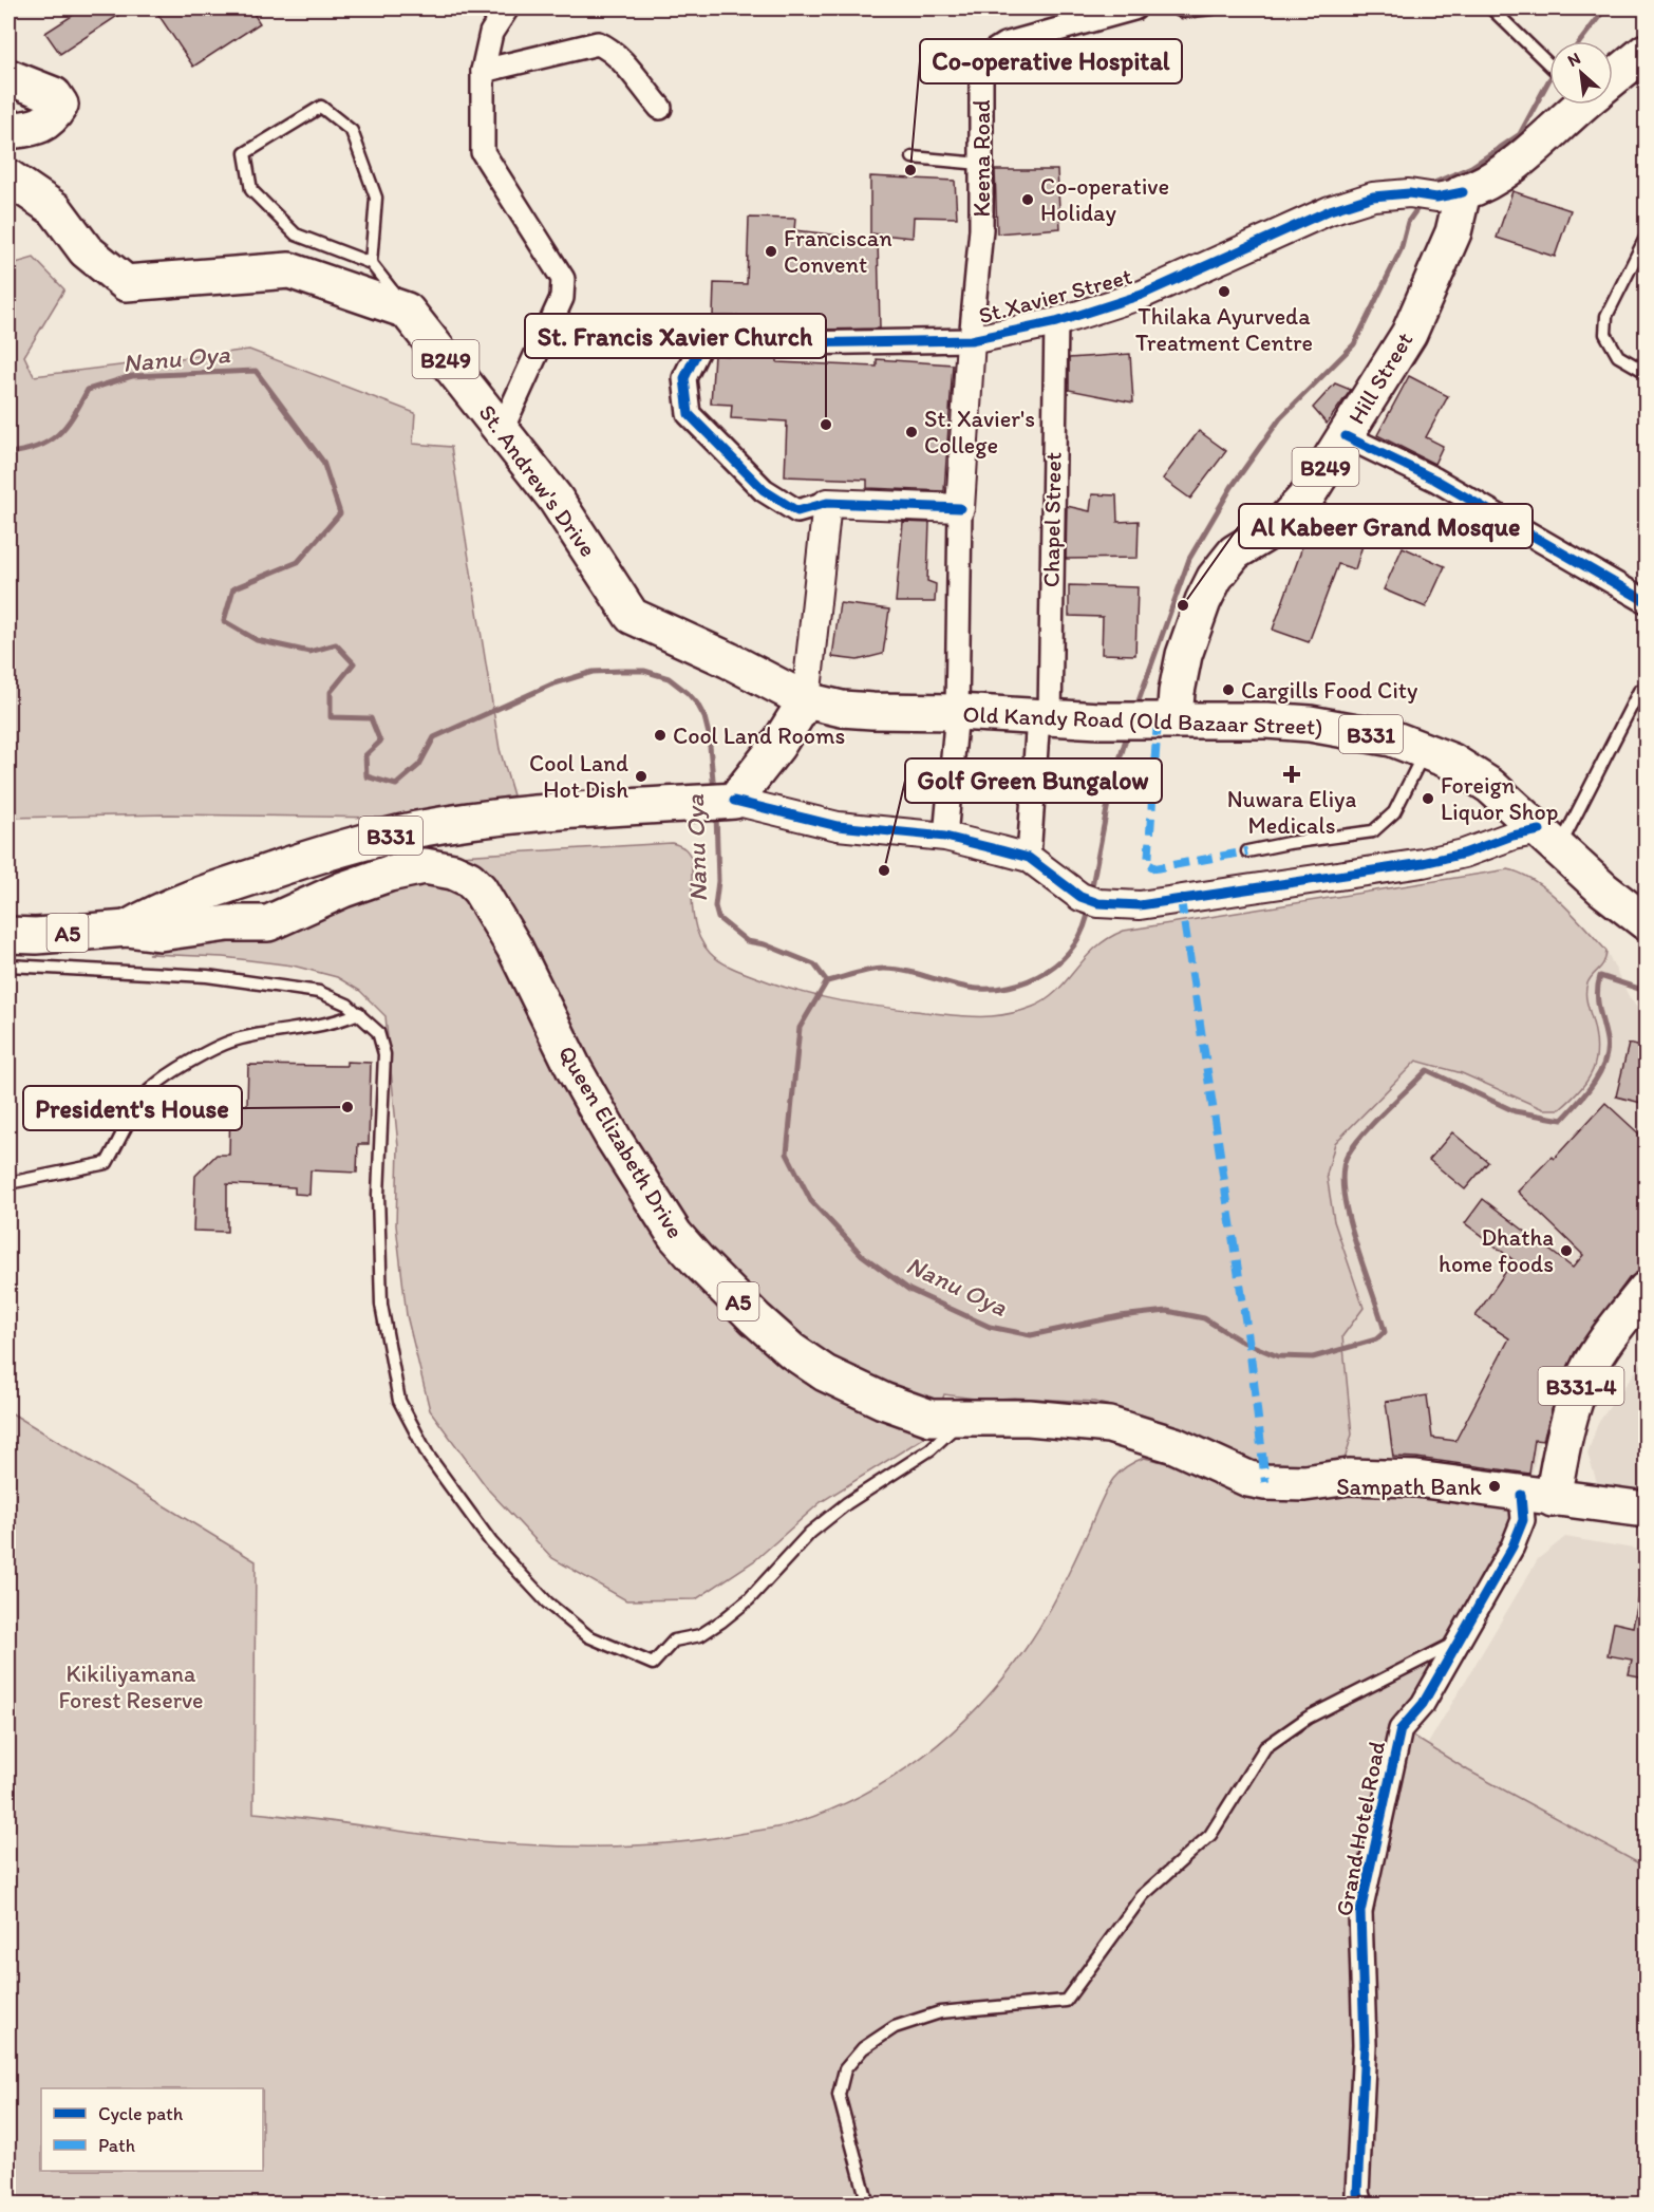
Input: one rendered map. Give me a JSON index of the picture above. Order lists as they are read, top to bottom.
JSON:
{
  "streets": {
    "main road": [
      "B249",
      "Hill Street",
      "St. Andrew's Drive",
      "Old Kandy Road (Old Bazaar Street)",
      "B331",
      "A5",
      "Queen Elizabeth Drive",
      "B331-4"
    ],
    "street": [
      "Keena Road",
      "St.Xavier Street",
      "Chapel Street",
      "Grand Hotel Road"
    ]
  },
  "crossings": [
    ["Keena Road", "St.Xavier Street"],
    ["St.Xavier Street", "Hill Street"],
    ["St.Xavier Street", "Chapel Street"],
    ["B249", "St. Andrew's Drive"],
    ["Hill Street", "Old Kandy Road (Old Bazaar Street)"],
    ["St. Andrew's Drive", "Old Kandy Road (Old Bazaar Street)"],
    ["Chapel Street", "Old Kandy Road (Old Bazaar Street)"],
    ["B331", "A5"],
    ["B331", "Queen Elizabeth Drive"],
    ["A5", "Queen Elizabeth Drive"],
    ["Queen Elizabeth Drive", "B331-4"],
    ["Queen Elizabeth Drive", "Grand Hotel Road"],
    ["B331-4", "Grand Hotel Road"]
  ],
  "water": ["Nanu Oya"],
  "parks": ["Kikiliyamana Forest Reserve"],
  "places": {
    "other": [
      "Co-operative Hospital",
      "Co-operative Holiday",
      "Franciscan Convent",
      "Thilaka Ayurveda Treatment Centre",
      "St. Francis Xavier Church",
      "St. Xavier's College",
      "Al Kabeer Grand Mosque",
      "Cargills Food City",
      "Cool Land Rooms",
      "Cool Land Hot Dish",
      "Foreign Liquor Shop",
      "Golf Green Bungalow",
      "President's House",
      "Dhatha home foods",
      "Sampath Bank"
    ],
    "health": ["Nuwara Eliya Medicals"]
  },
  "legend": ["Cycle path", "Path"],
  "north": "top left"
}
